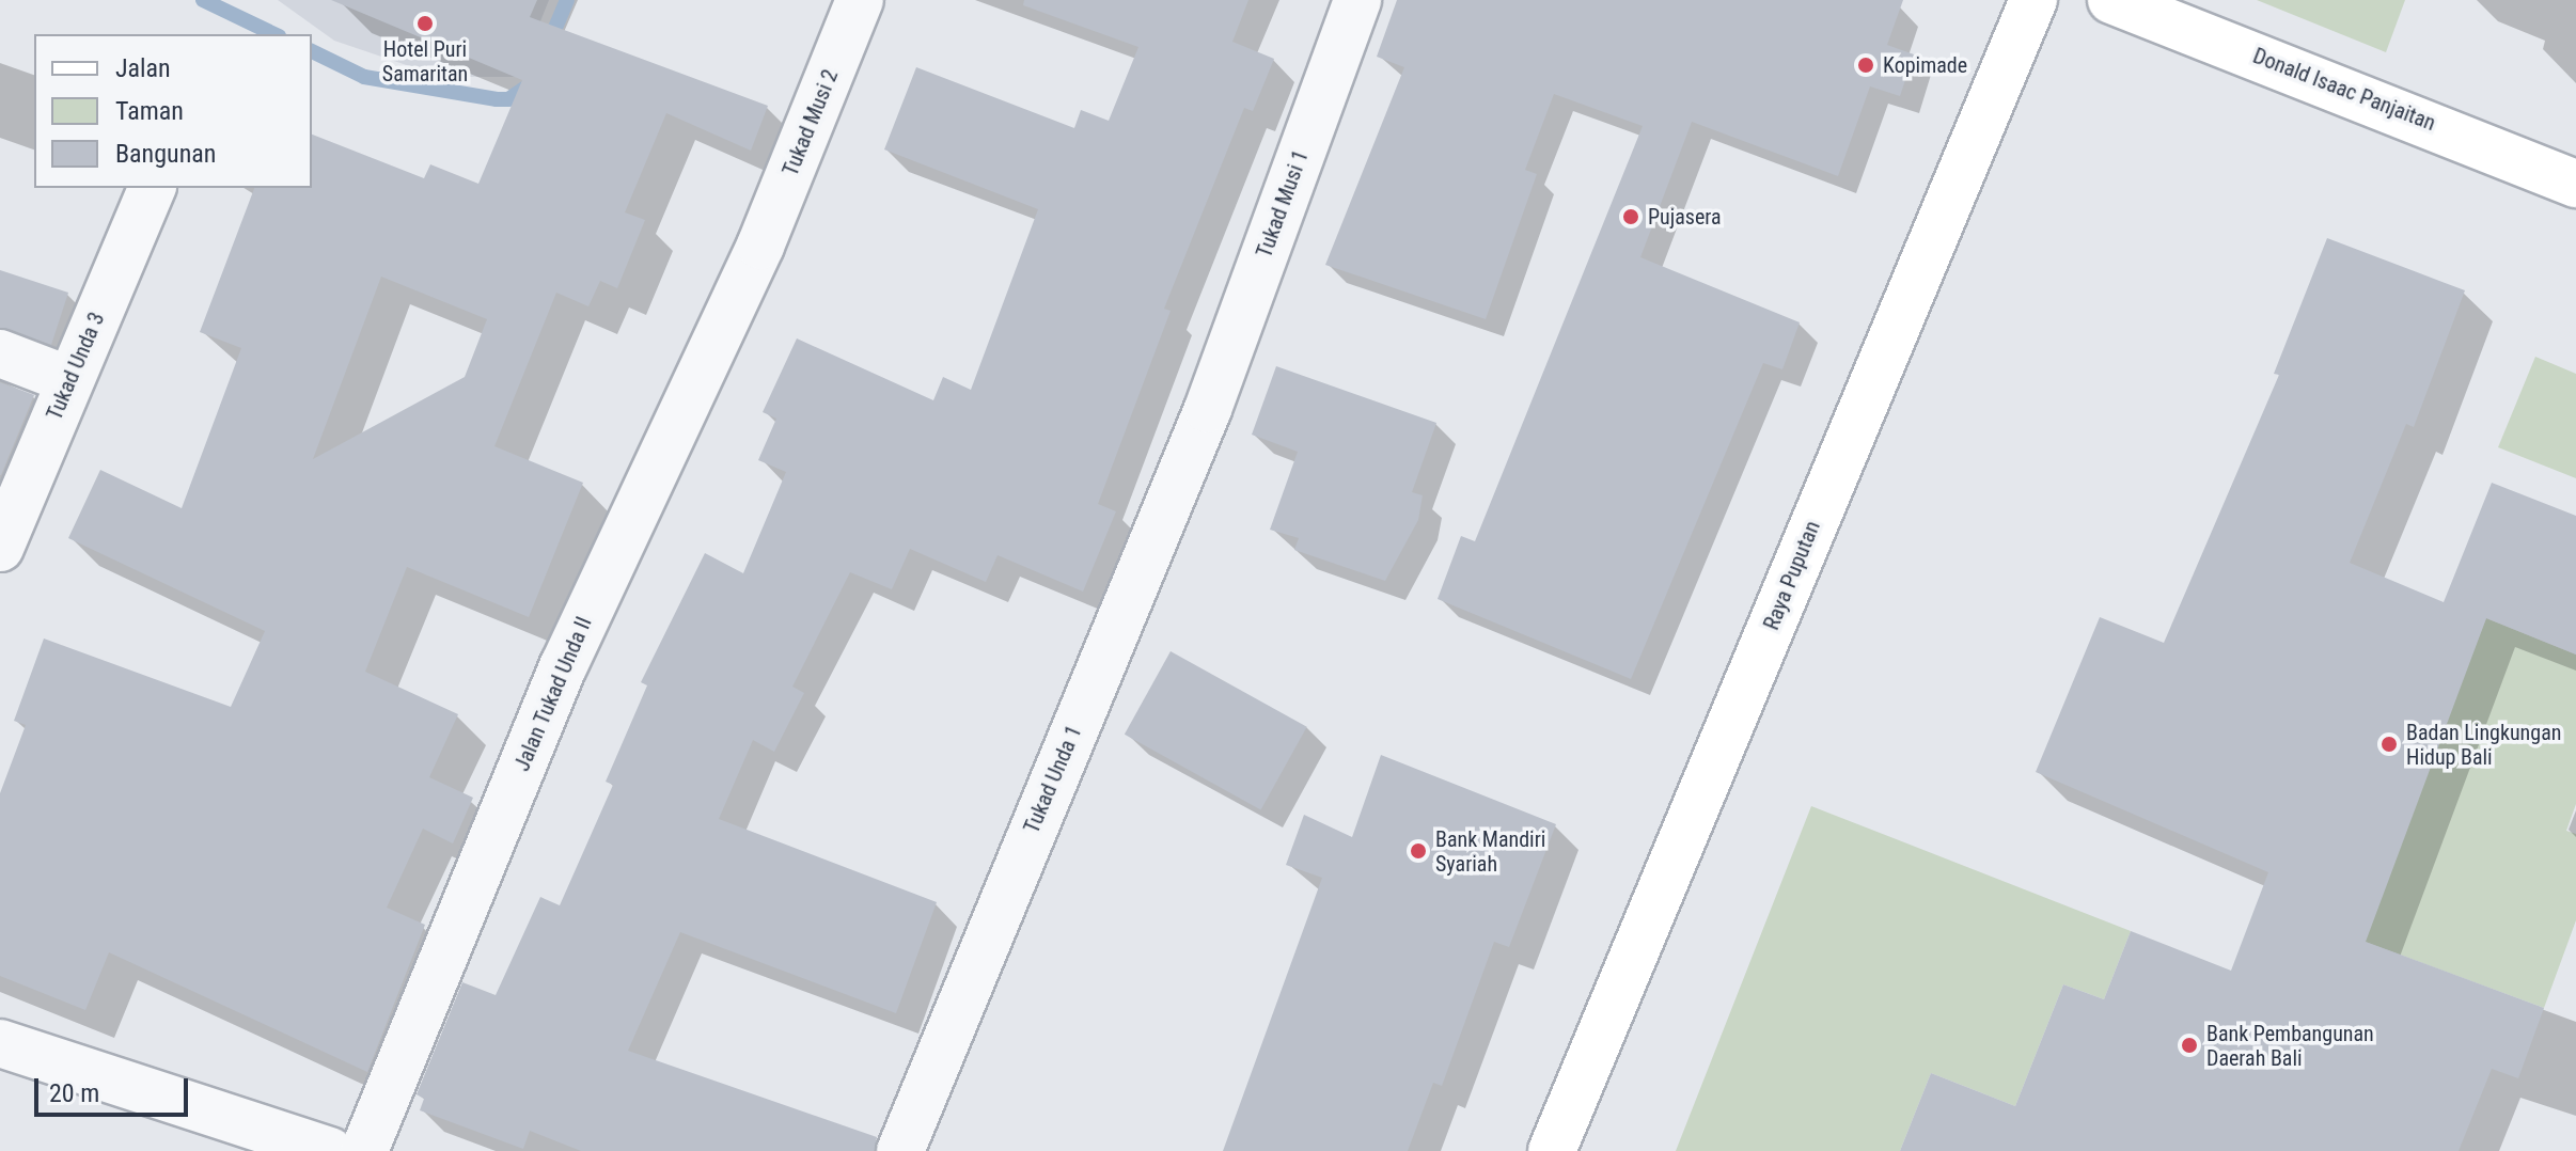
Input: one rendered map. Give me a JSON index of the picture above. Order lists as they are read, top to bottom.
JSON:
{
  "streets": {
    "main road": ["Donald Isaac Panjaitan", "Raya Puputan"],
    "street": [
      "Tukad Musi 2",
      "Tukad Musi 1",
      "Tukad Unda 3",
      "Jalan Tukad Unda II",
      "Tukad Unda 1"
    ]
  },
  "crossings": [
    ["Tukad Musi 2", "Jalan Tukad Unda II"],
    ["Tukad Musi 1", "Tukad Unda 1"]
  ],
  "places": [
    "Hotel Puri Samaritan",
    "Kopimade",
    "Pujasera",
    "Badan Lingkungan Hidup Bali",
    "Bank Mandiri Syariah",
    "Bank Pembangunan Daerah Bali"
  ],
  "legend": ["Jalan", "Taman", "Bangunan"],
  "scale_bar": "20 m"
}
